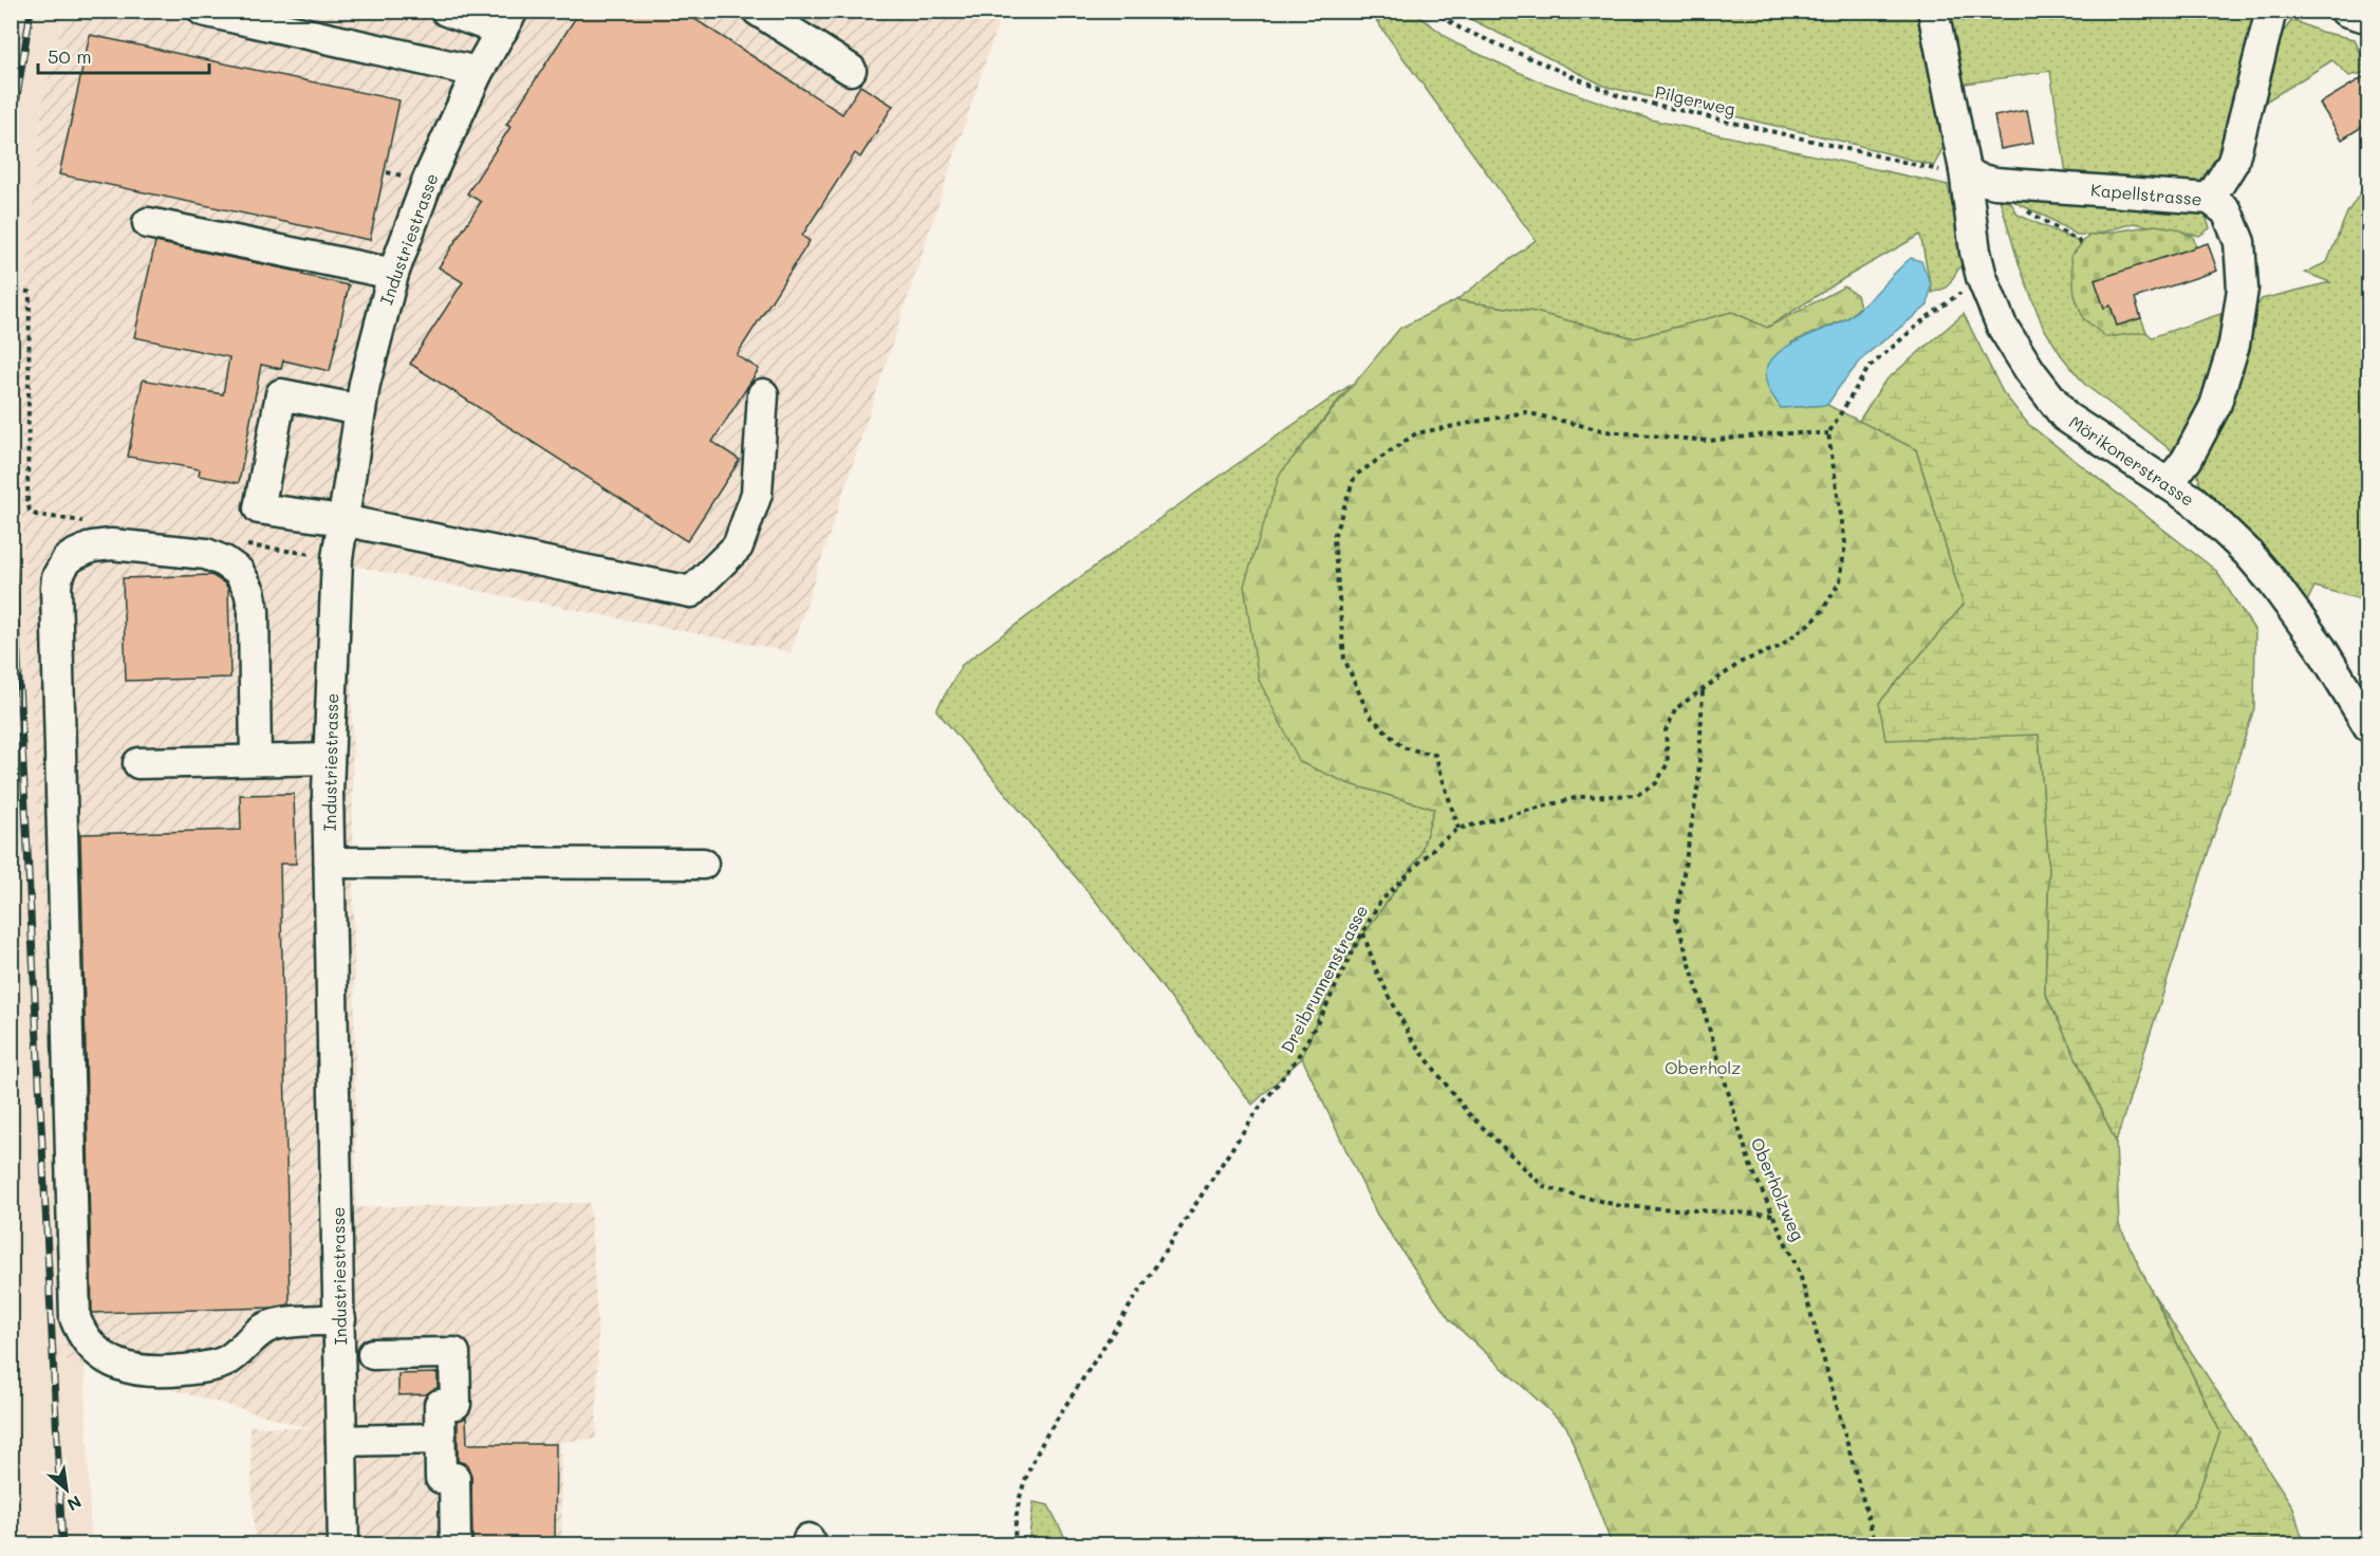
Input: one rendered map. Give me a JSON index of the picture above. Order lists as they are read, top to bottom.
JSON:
{
  "streets": {
    "street": ["Kapellstrasse", "Industriestrasse", "Mörikonerstrasse"],
    "path": ["Pilgerweg", "Dreibrunnenstrasse", "Oberholzweg"]
  },
  "crossings": [
    ["Pilgerweg", "Kapellstrasse"],
    ["Pilgerweg", "Mörikonerstrasse"],
    ["Kapellstrasse", "Mörikonerstrasse"],
    ["Dreibrunnenstrasse", "Oberholzweg"]
  ],
  "parks": ["Oberholz"],
  "scale_bar": "50 m",
  "north": "bottom right"
}
